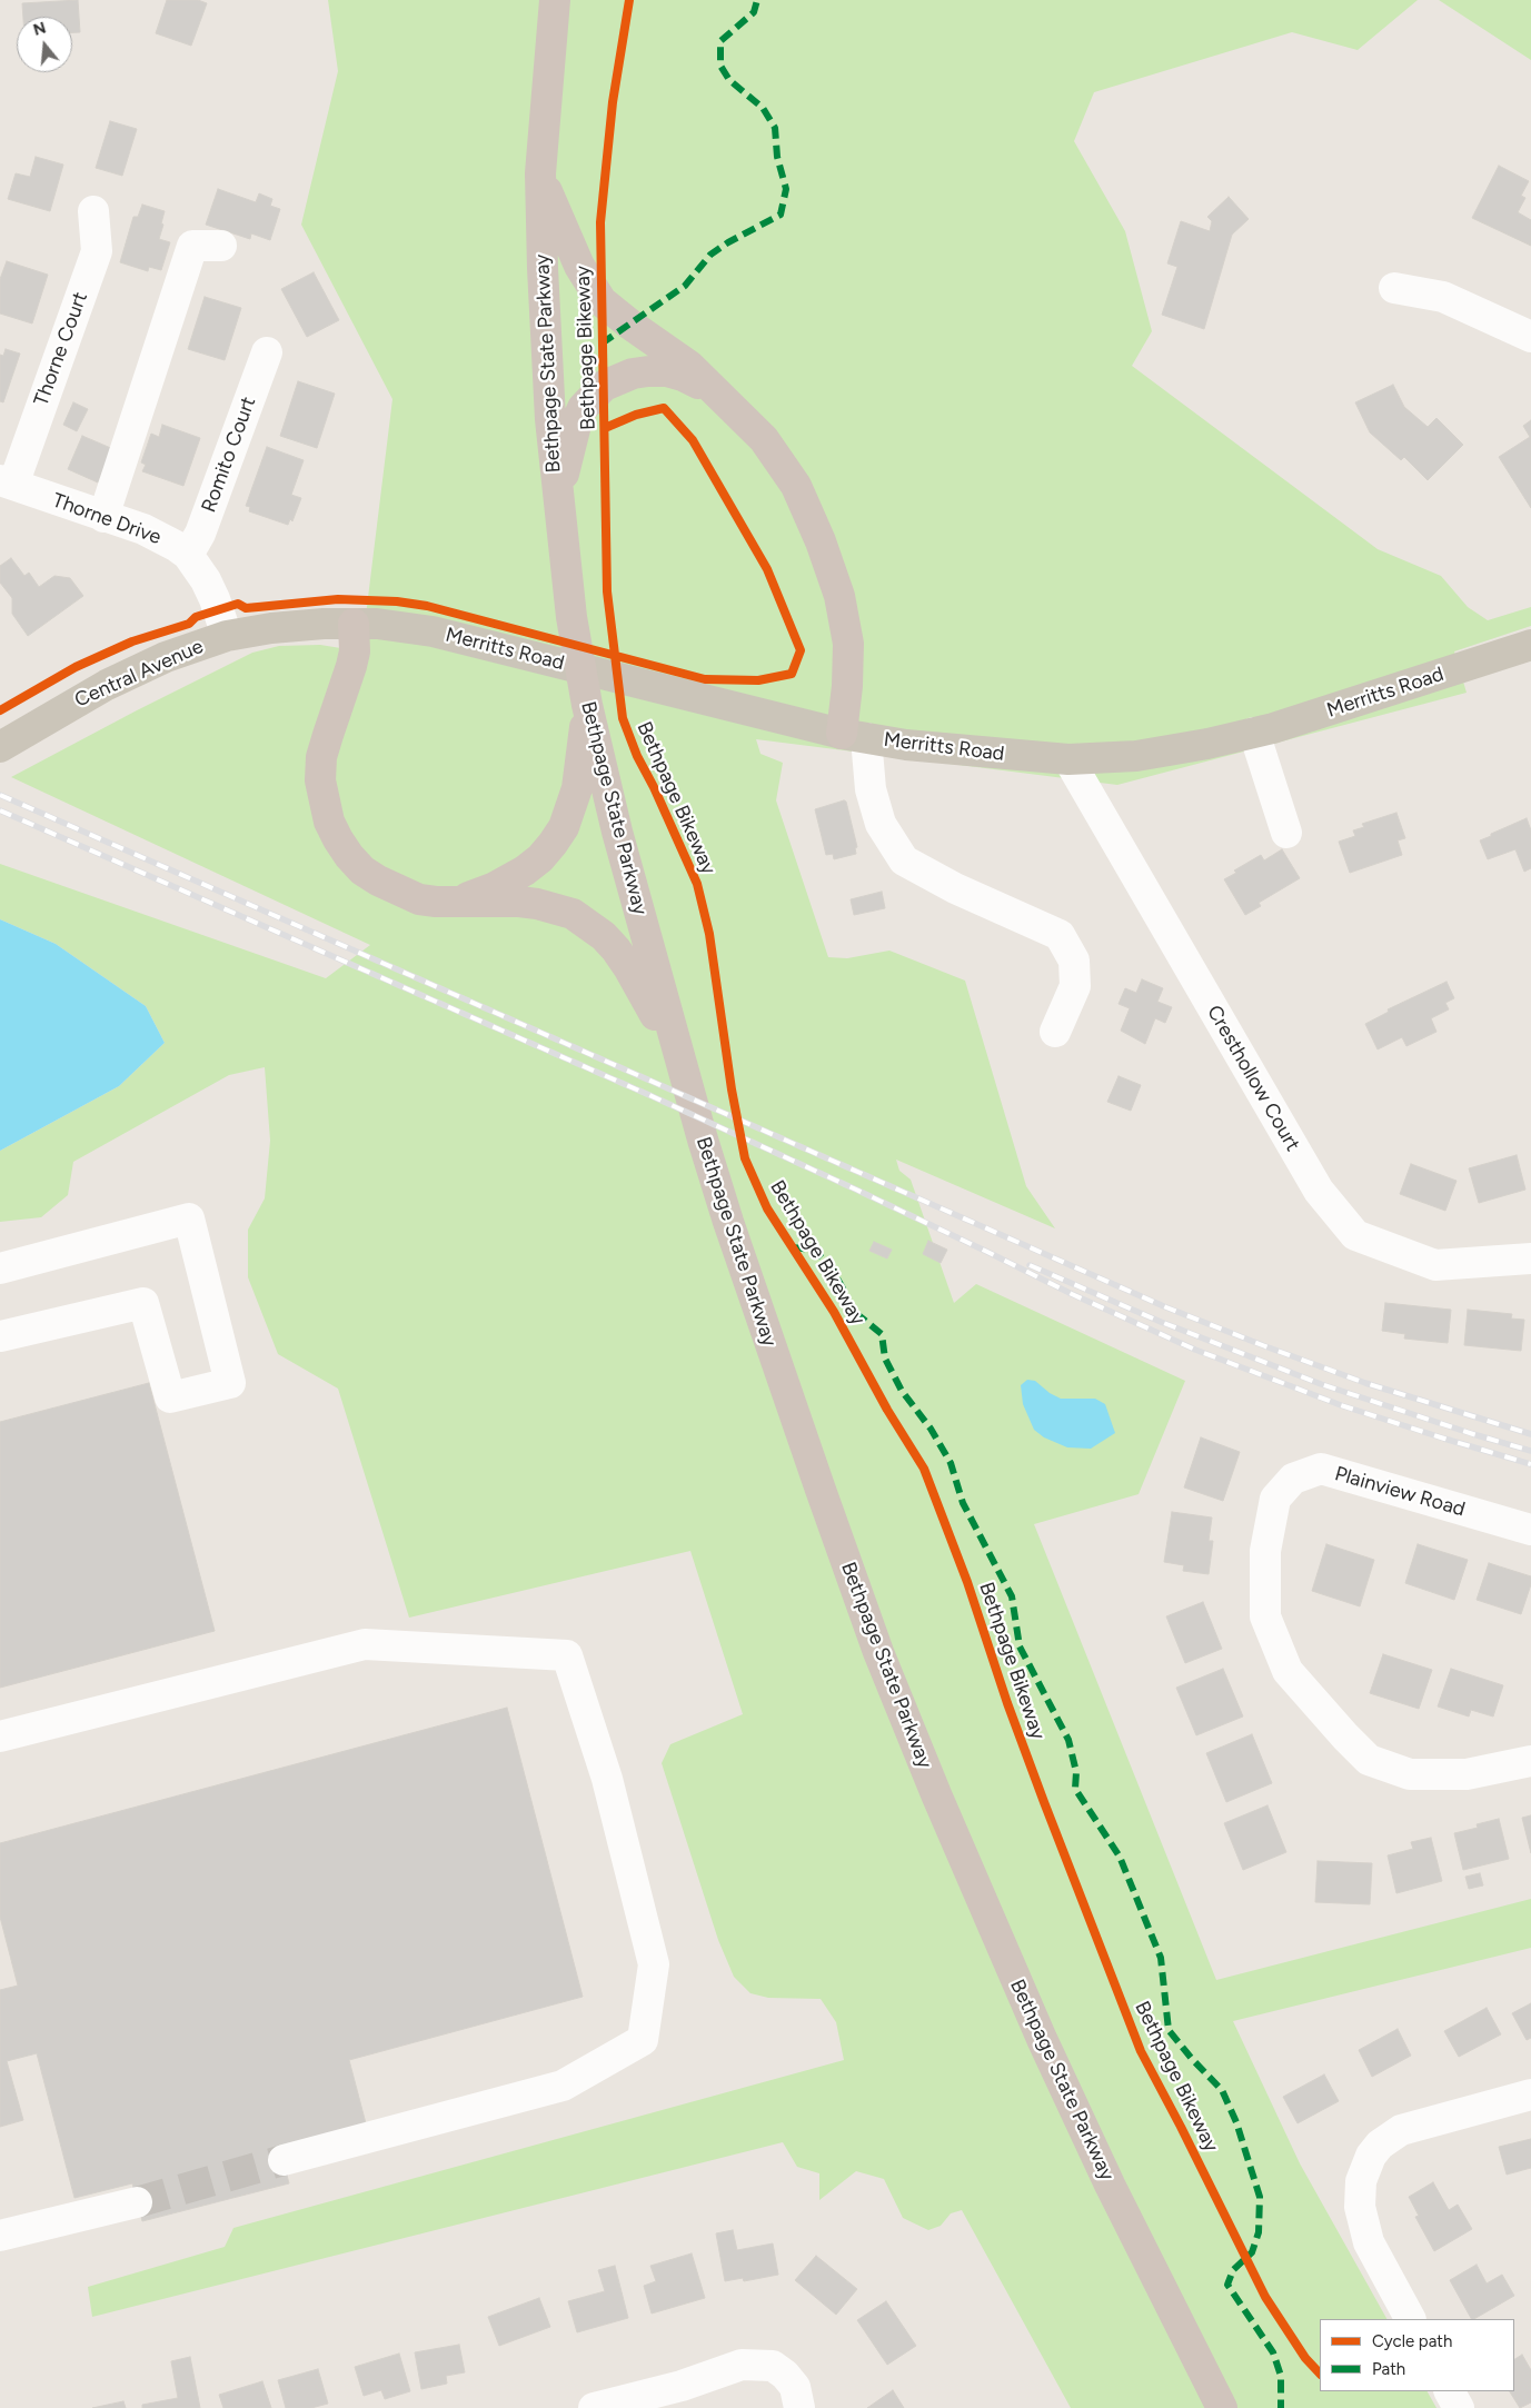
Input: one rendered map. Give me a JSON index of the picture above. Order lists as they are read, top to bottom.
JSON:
{
  "streets": {
    "highway": ["Bethpage State Parkway"],
    "main road": ["Merritts Road", "Central Avenue"],
    "street": [
      "Thorne Court",
      "Romito Court",
      "Thorne Drive",
      "Cresthollow Court",
      "Plainview Road"
    ],
    "cycle path": ["Bethpage Bikeway"]
  },
  "crossings": [
    ["Thorne Court", "Thorne Drive"],
    ["Romito Court", "Thorne Drive"],
    ["Thorne Drive", "Central Avenue"],
    ["Merritts Road", "Central Avenue"],
    ["Merritts Road", "Cresthollow Court"]
  ],
  "legend": ["Cycle path", "Path"],
  "north": "top"
}
